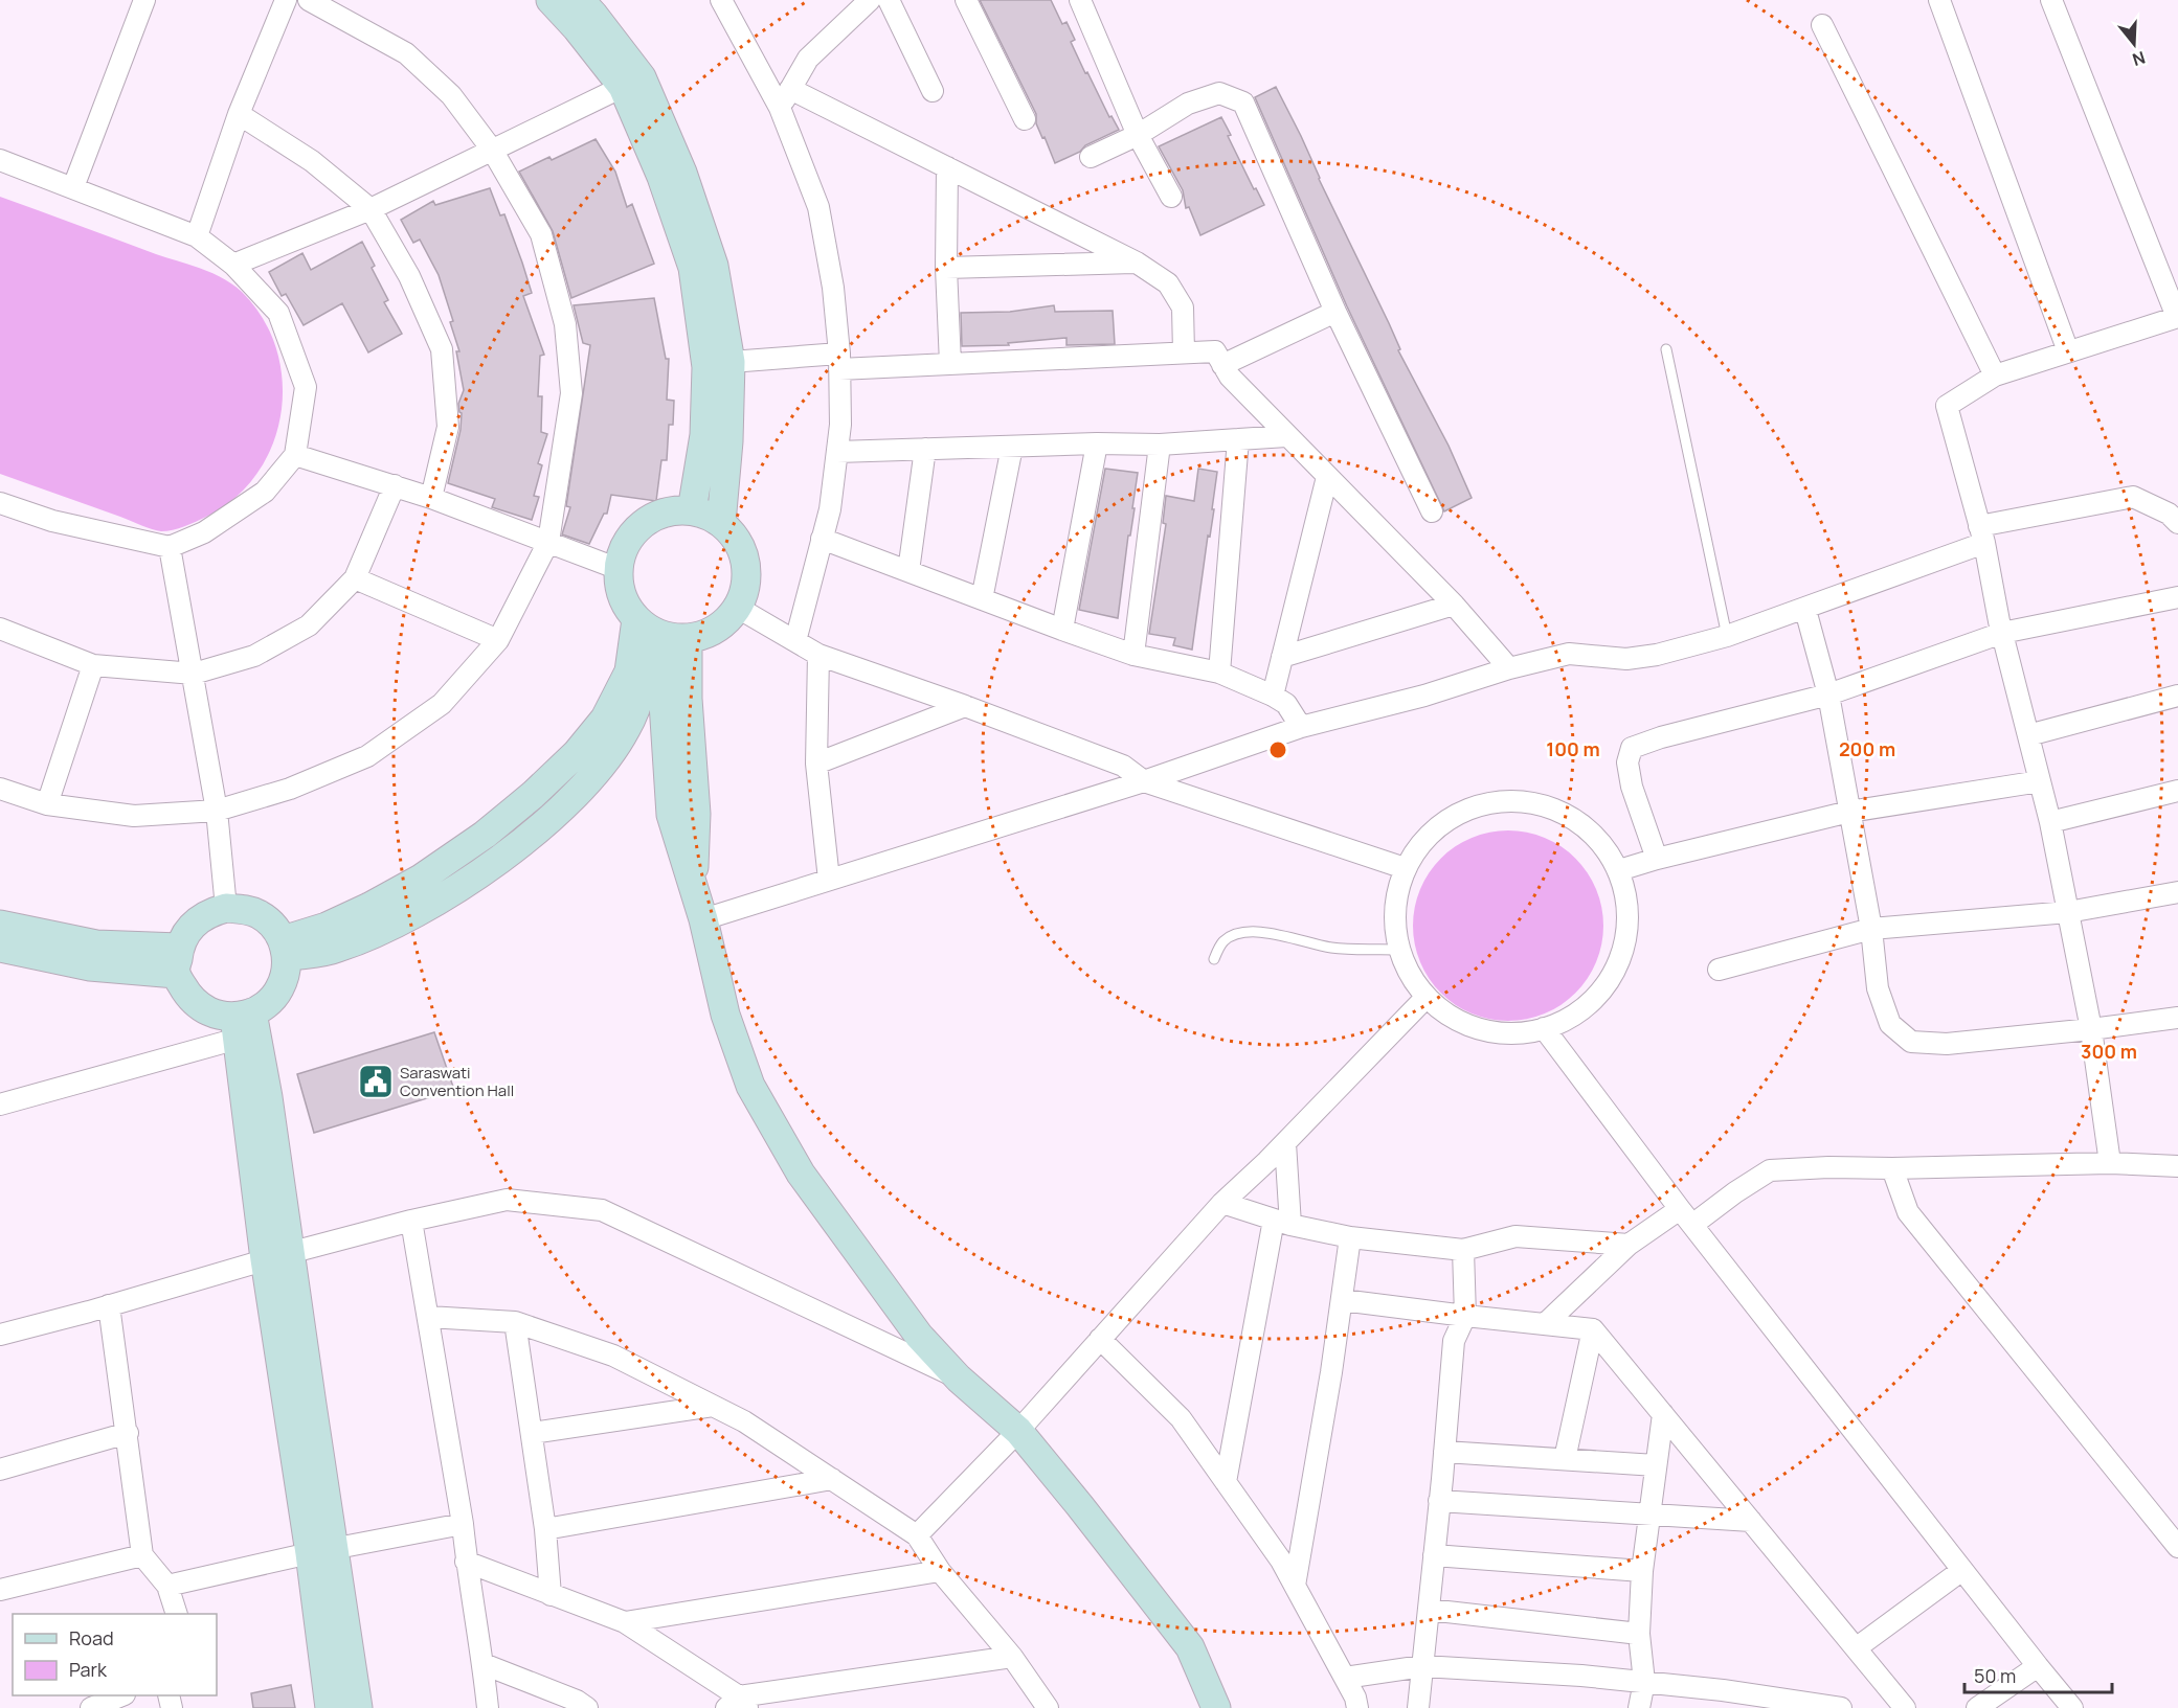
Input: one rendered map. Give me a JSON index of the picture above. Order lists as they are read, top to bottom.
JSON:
{
  "places": {
    "public building": ["Saraswati Convention Hall"]
  },
  "legend": ["Road", "Park"],
  "scale_bar": "50 m",
  "north": "bottom",
  "rings": ["100 m", "200 m", "300 m"]
}
